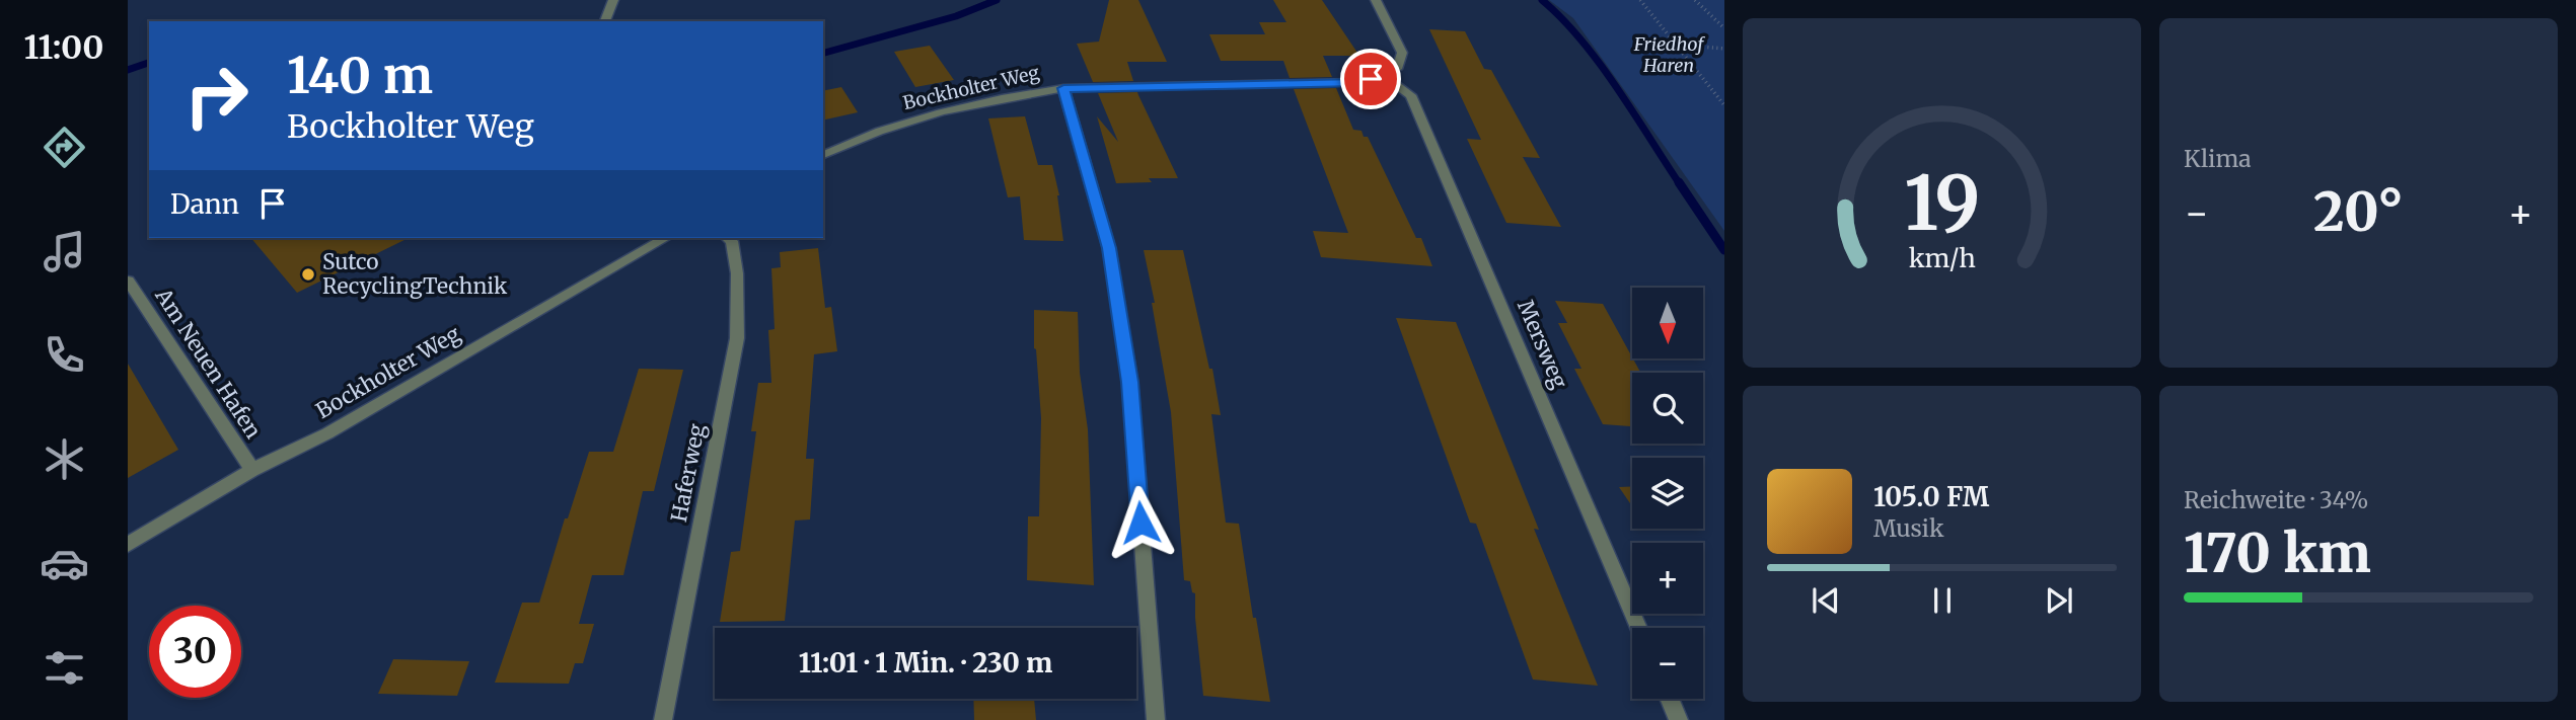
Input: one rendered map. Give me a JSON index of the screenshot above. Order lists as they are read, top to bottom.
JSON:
{
  "streets": {
    "street": [
      "Bockholter Weg",
      "Mersweg",
      "Am Neuen Hafen",
      "Haferweg"
    ]
  },
  "crossings": [
    ["Bockholter Weg", "Mersweg"],
    ["Bockholter Weg", "Am Neuen Hafen"]
  ],
  "parks": ["Friedhof Haren"],
  "places": ["Sutco RecyclingTechnik"],
  "north": "bottom",
  "page": {
    "tabs": "11:00",
    "tile": [
      "Klima",
      ["Reichweite · 34%", "170 km"]
    ],
    "turn": ["140 m", "Bockholter Weg"],
    "then": "Dann",
    "heat": ["−", "20°", "+"],
    "map_buttons": ["+", "−"],
    "song": ["105.0 FM", "Musik"],
    "limit": "30",
    "trip": "11:01 · 1 Min. · 230 m",
    "gauge": ["19", "km/h"]
  }
}
